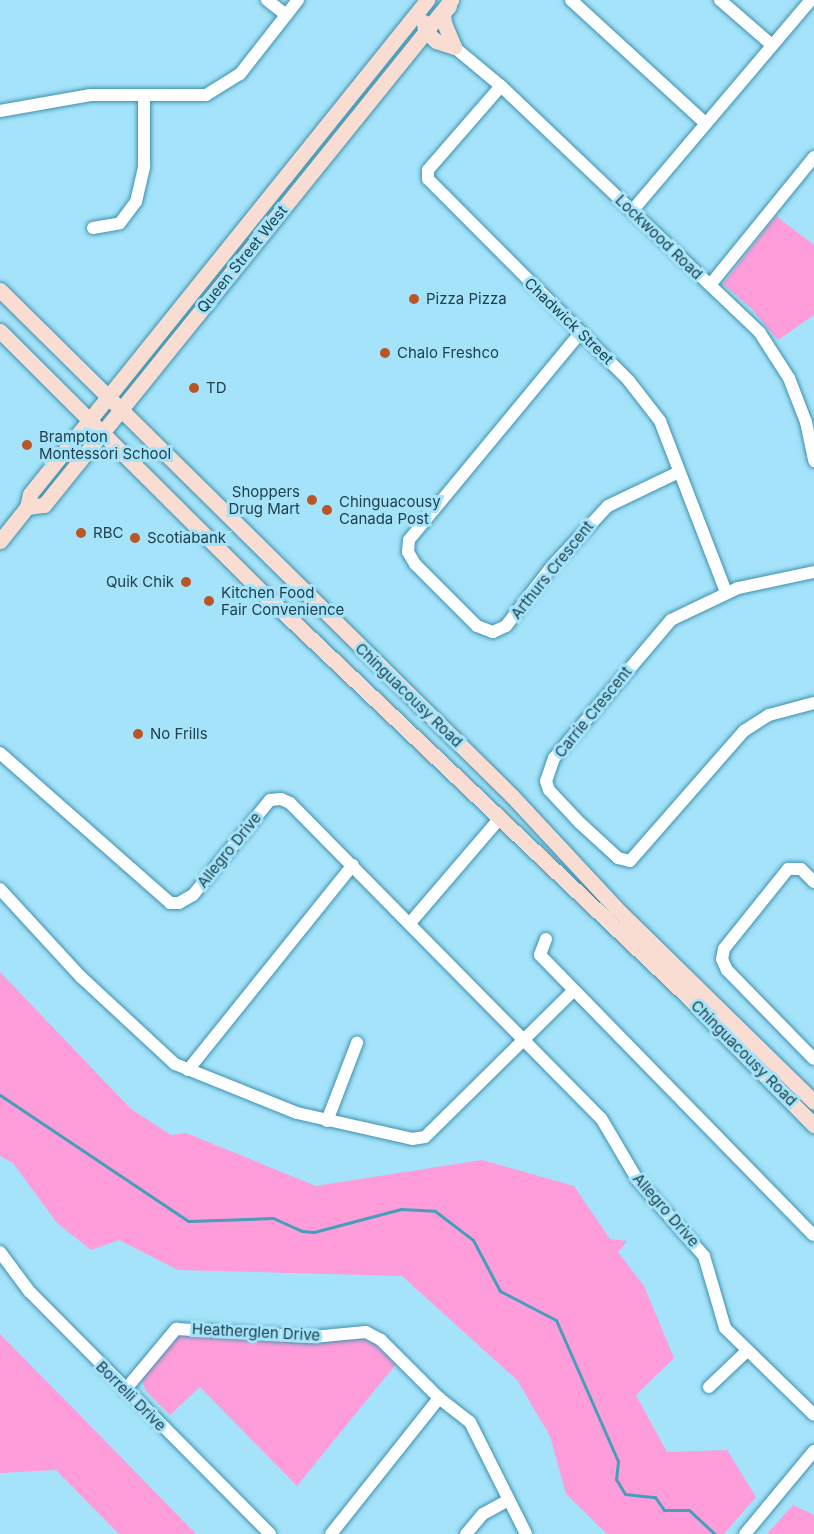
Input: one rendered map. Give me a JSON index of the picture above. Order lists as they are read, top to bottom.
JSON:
{
  "streets": {
    "main road": ["Queen Street West", "Chinguacousy Road"],
    "street": [
      "Lockwood Road",
      "Chadwick Street",
      "Arthurs Crescent",
      "Carrie Crescent",
      "Allegro Drive",
      "Heatherglen Drive",
      "Borrelli Drive"
    ]
  },
  "crossings": [
    ["Lockwood Road", "Chadwick Street"],
    ["Queen Street West", "Chinguacousy Road"],
    ["Chadwick Street", "Arthurs Crescent"],
    ["Chadwick Street", "Carrie Crescent"],
    ["Heatherglen Drive", "Borrelli Drive"]
  ],
  "places": [
    "Pizza Pizza",
    "Chalo Freshco",
    "TD",
    "Brampton Montessori School",
    "Shoppers Drug Mart",
    "Chinguacousy Canada Post",
    "RBC",
    "Scotiabank",
    "Quik Chik",
    "Kitchen Food Fair Convenience",
    "No Frills"
  ]
}
